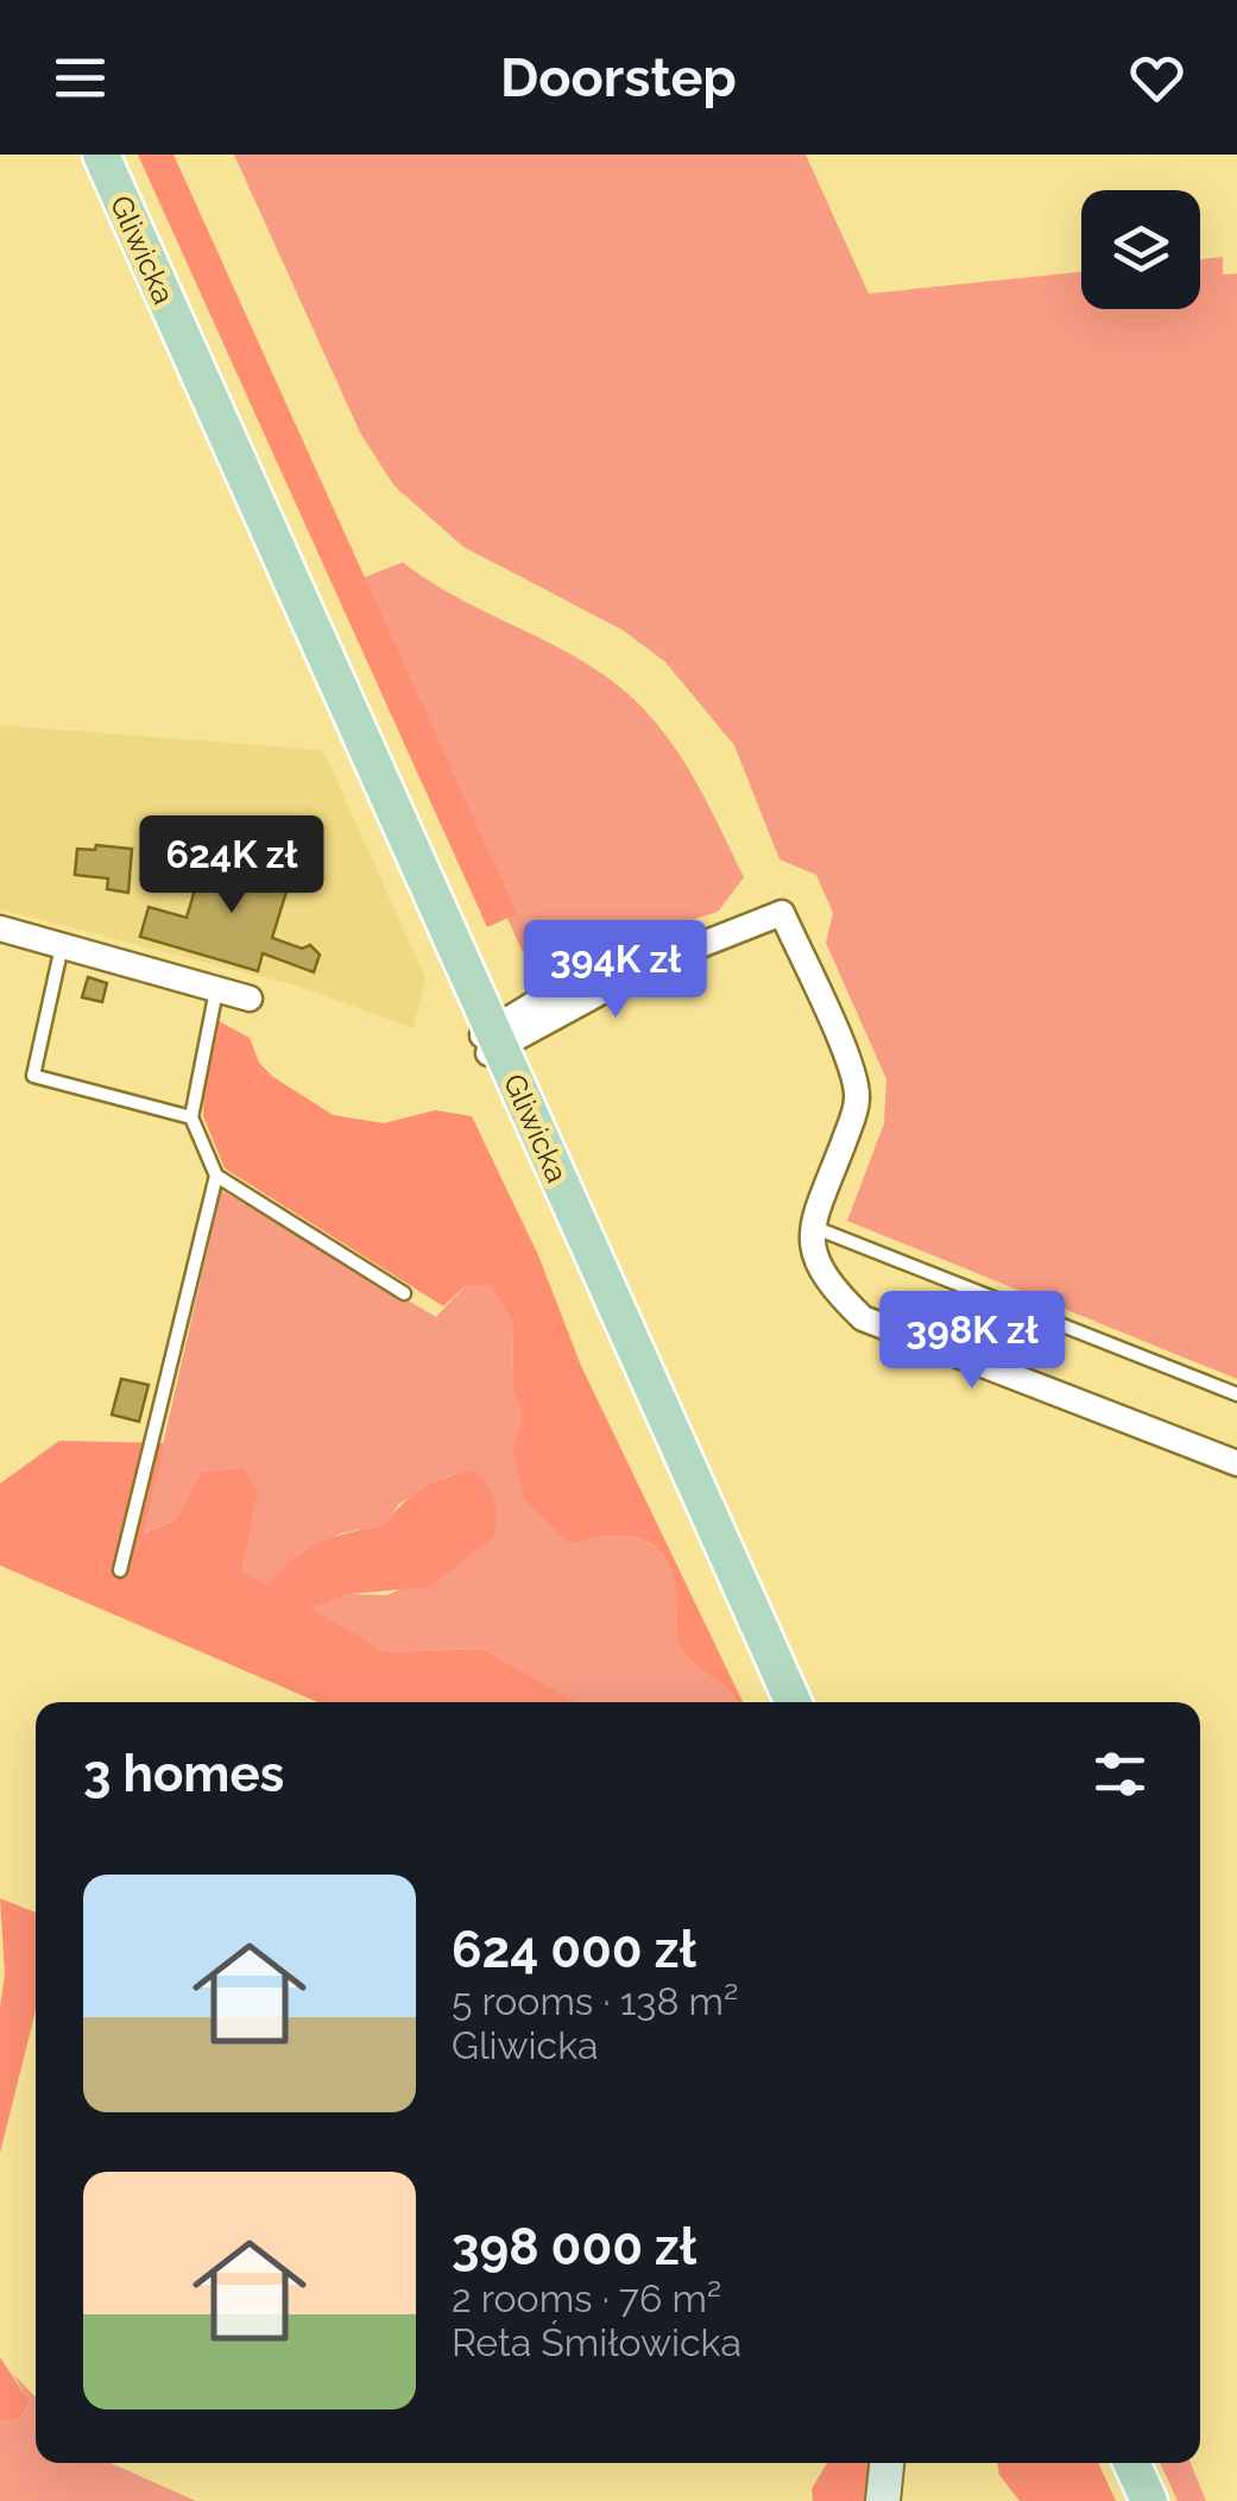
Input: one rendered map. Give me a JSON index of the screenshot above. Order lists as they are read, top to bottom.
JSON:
{
  "streets": {
    "main road": ["Gliwicka"]
  },
  "page": {
    "header": "Doorstep",
    "price": ["624K zł", "394K zł", "398K zł"],
    "heading": "3 homes",
    "list": [
      {
        "name": "624 000 zł",
        "note": "5 rooms · 138 m² · Gliwicka"
      },
      {
        "name": "398 000 zł",
        "note": "2 rooms · 76 m² · Reta Śmiłowicka"
      }
    ]
  }
}
